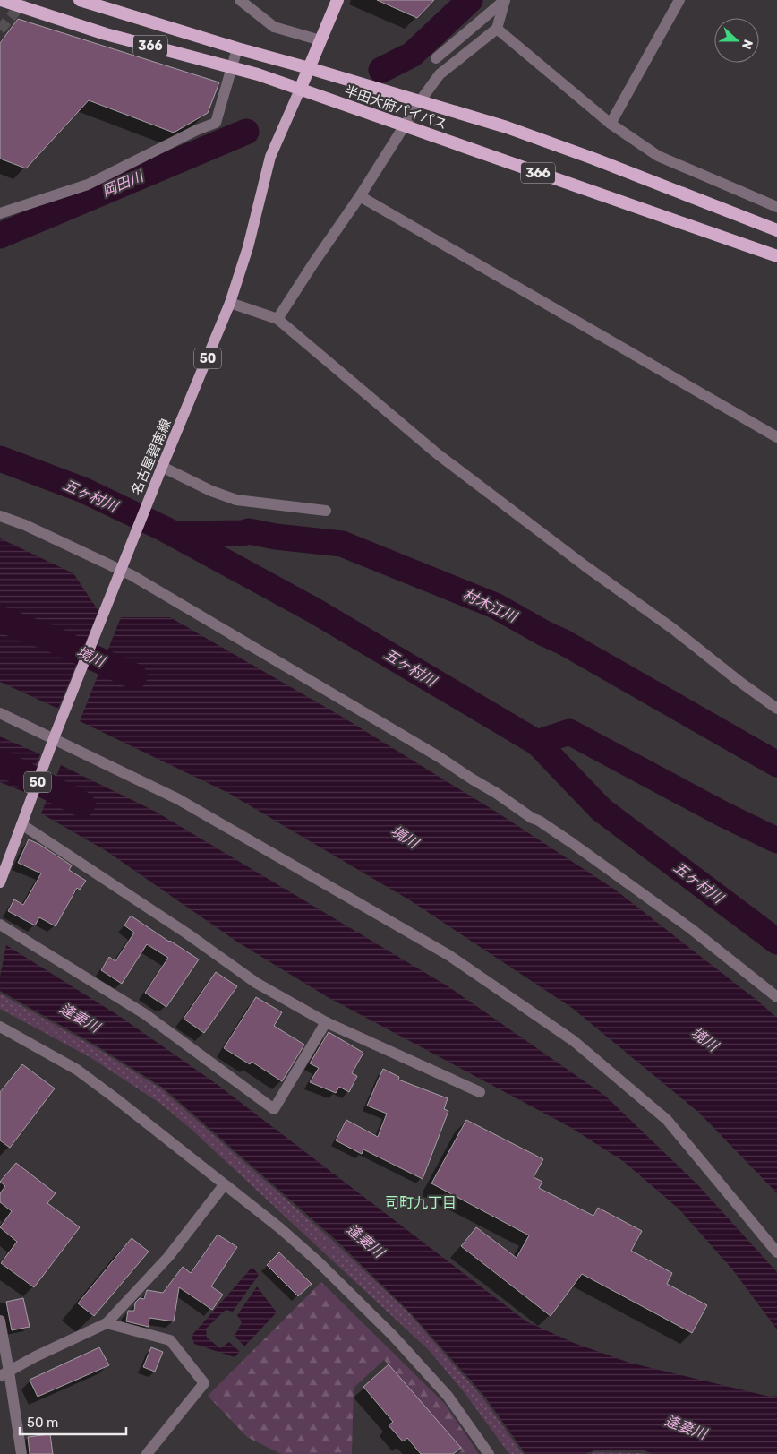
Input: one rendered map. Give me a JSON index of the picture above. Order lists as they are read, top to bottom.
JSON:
{
  "streets": {
    "highway": ["366", "半田大府パイパス"],
    "main road": ["50", "名古屋碧南線"]
  },
  "crossings": [
    ["半田大府パイパス", "名古屋碧南線"]
  ],
  "districts": ["司町九丁目"],
  "water": [
    "岡田川",
    "五ヶ村川",
    "村木江川",
    "境川",
    "逢妻川"
  ],
  "scale_bar": "50 m",
  "north": "right"
}
